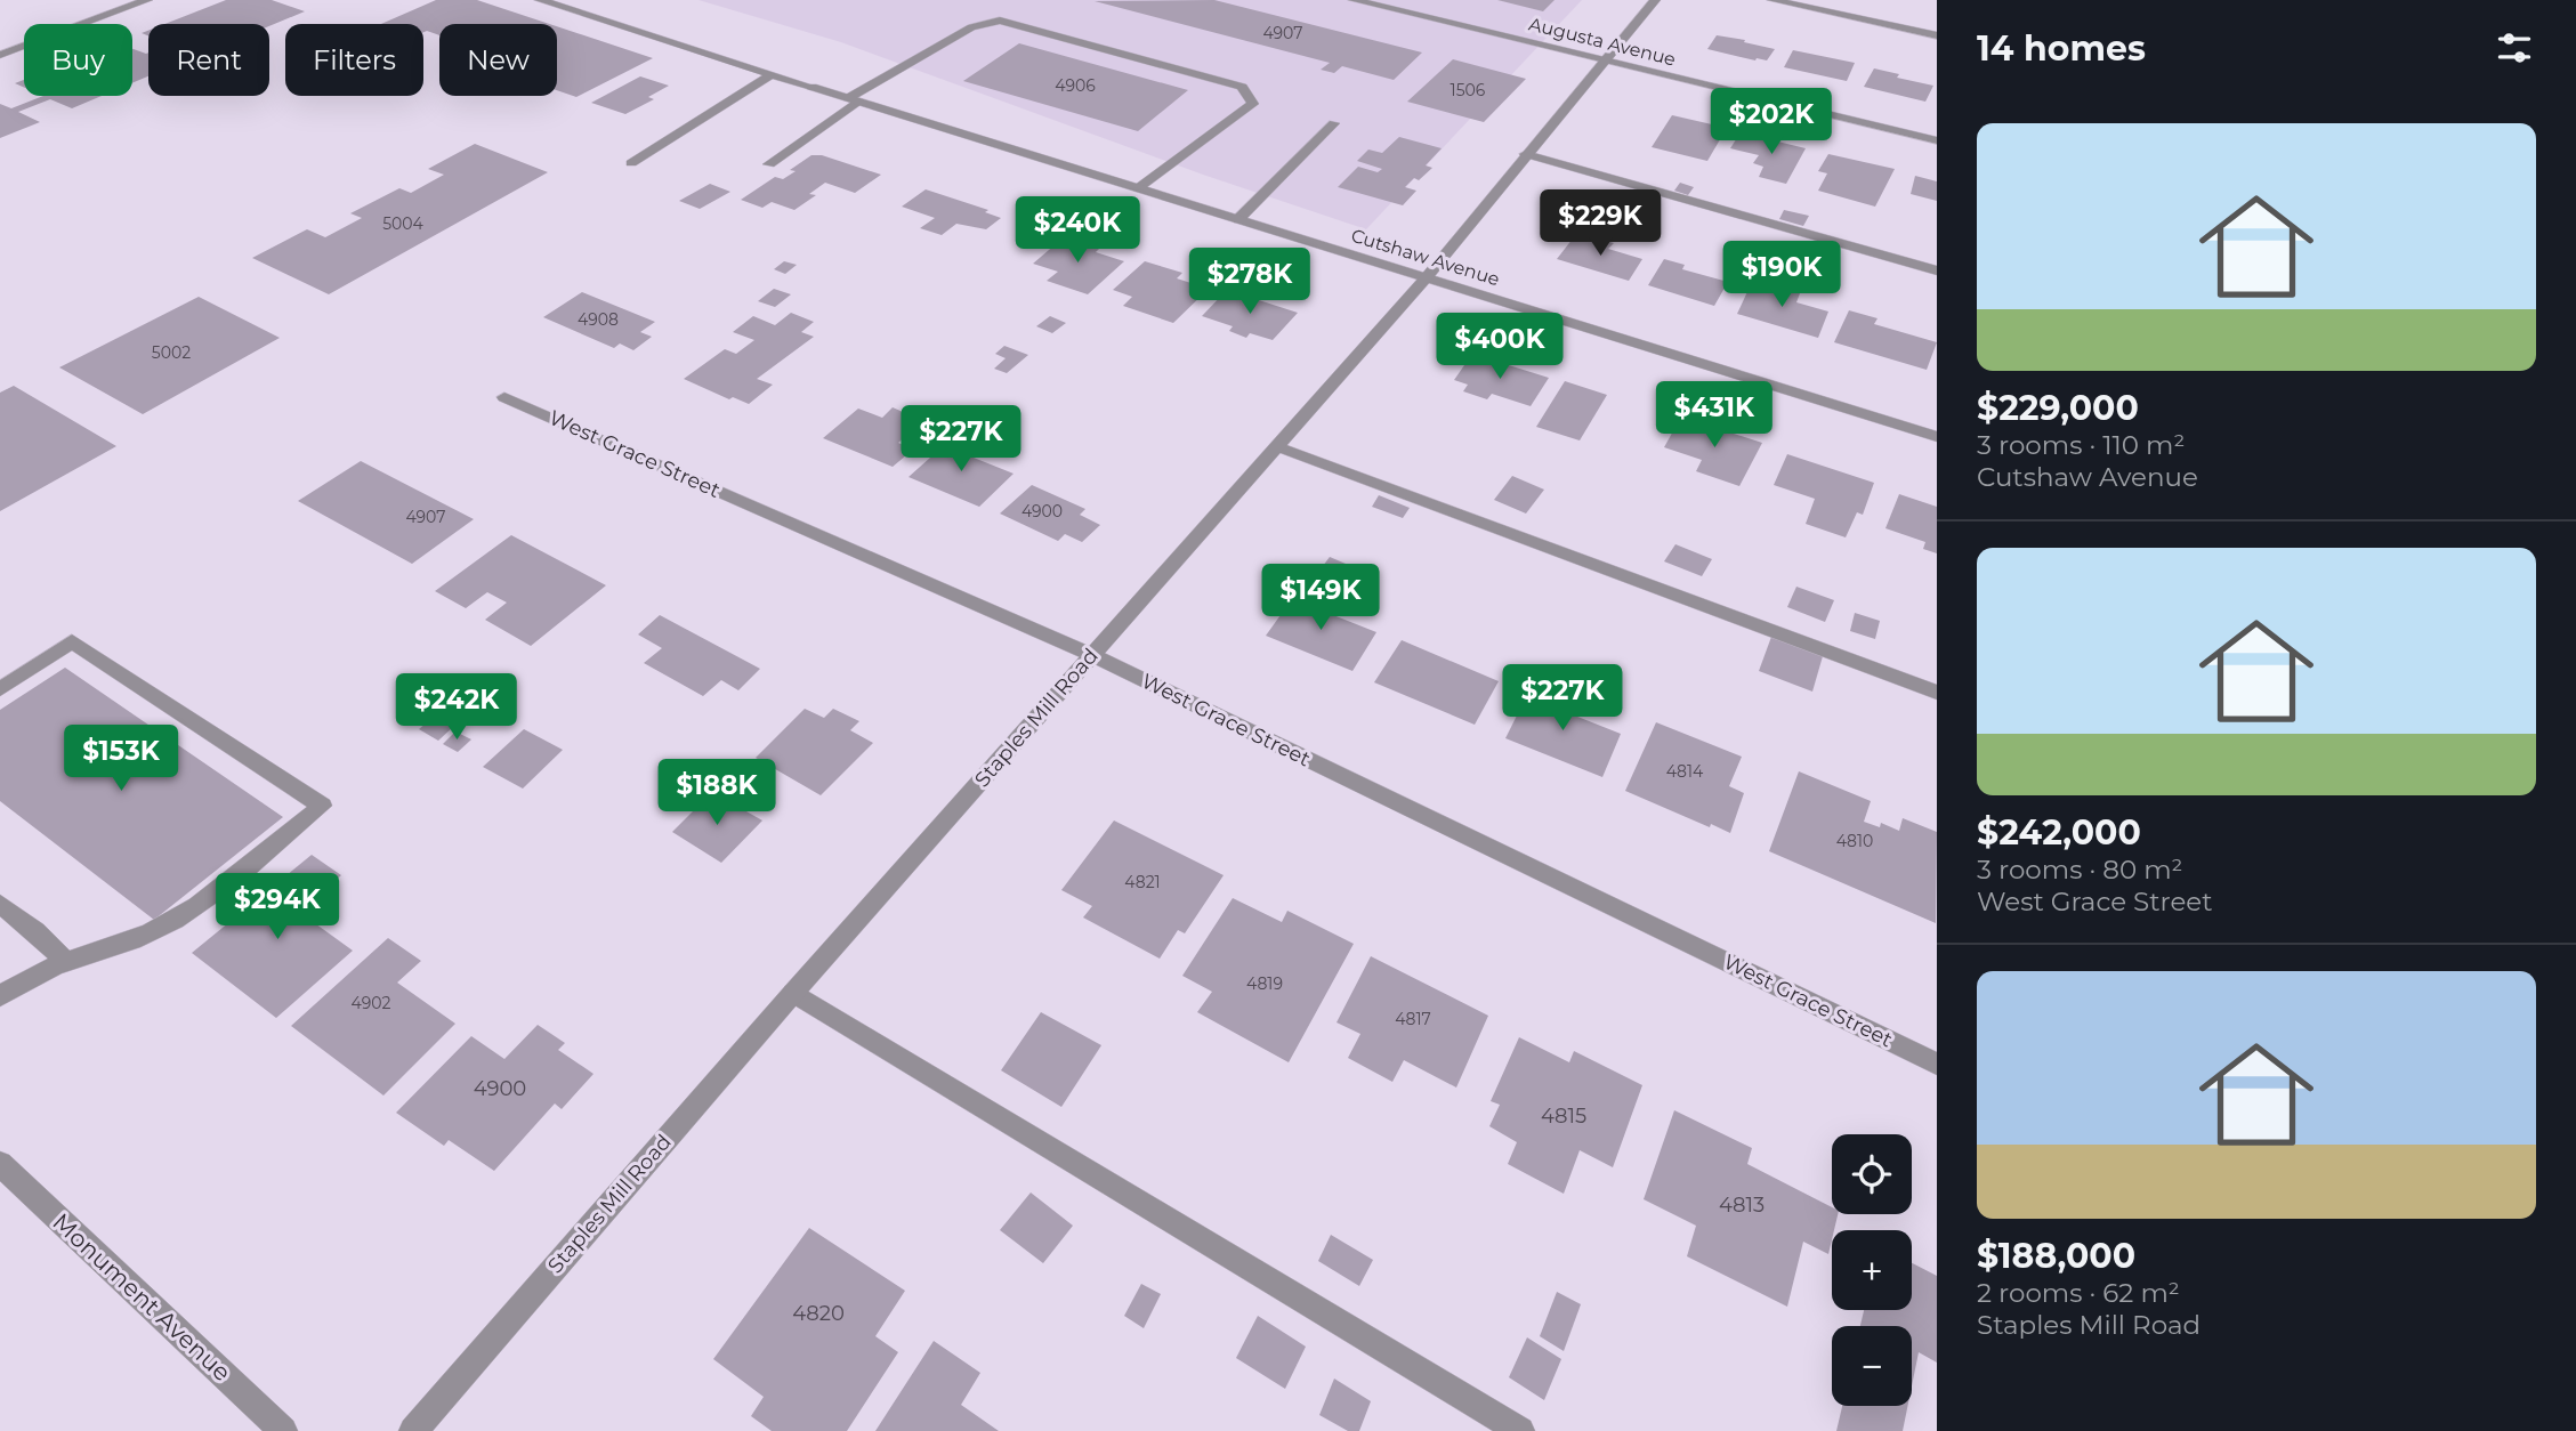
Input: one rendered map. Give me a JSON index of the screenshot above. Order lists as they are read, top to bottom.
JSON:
{
  "streets": {
    "street": [
      "Augusta Avenue",
      "Cutshaw Avenue",
      "West Grace Street",
      "Staples Mill Road",
      "Monument Avenue"
    ]
  },
  "crossings": [
    ["Augusta Avenue", "Staples Mill Road"],
    ["Cutshaw Avenue", "Staples Mill Road"],
    ["West Grace Street", "Staples Mill Road"]
  ],
  "house_numbers": [
    "4907",
    "4906",
    "1506",
    "5004",
    "4908",
    "5002",
    "4900",
    "4907",
    "4814",
    "4810",
    "4821",
    "4819",
    "4902",
    "4817",
    "4900",
    "4815",
    "4813",
    "4820"
  ],
  "page": {
    "heading": "14 homes",
    "chip": [
      "Buy",
      "Rent",
      "Filters",
      "New"
    ],
    "price": [
      "$202K",
      "$229K",
      "$240K",
      "$190K",
      "$278K",
      "$400K",
      "$431K",
      "$227K",
      "$149K",
      "$227K",
      "$242K",
      "$153K",
      "$188K",
      "$294K"
    ],
    "list": [
      {
        "name": "$229,000",
        "note": "3 rooms · 110 m² · Cutshaw Avenue"
      },
      {
        "name": "$242,000",
        "note": "3 rooms · 80 m² · West Grace Street"
      },
      {
        "name": "$188,000",
        "note": "2 rooms · 62 m² · Staples Mill Road"
      }
    ],
    "map_buttons": ["+", "−"]
  }
}
